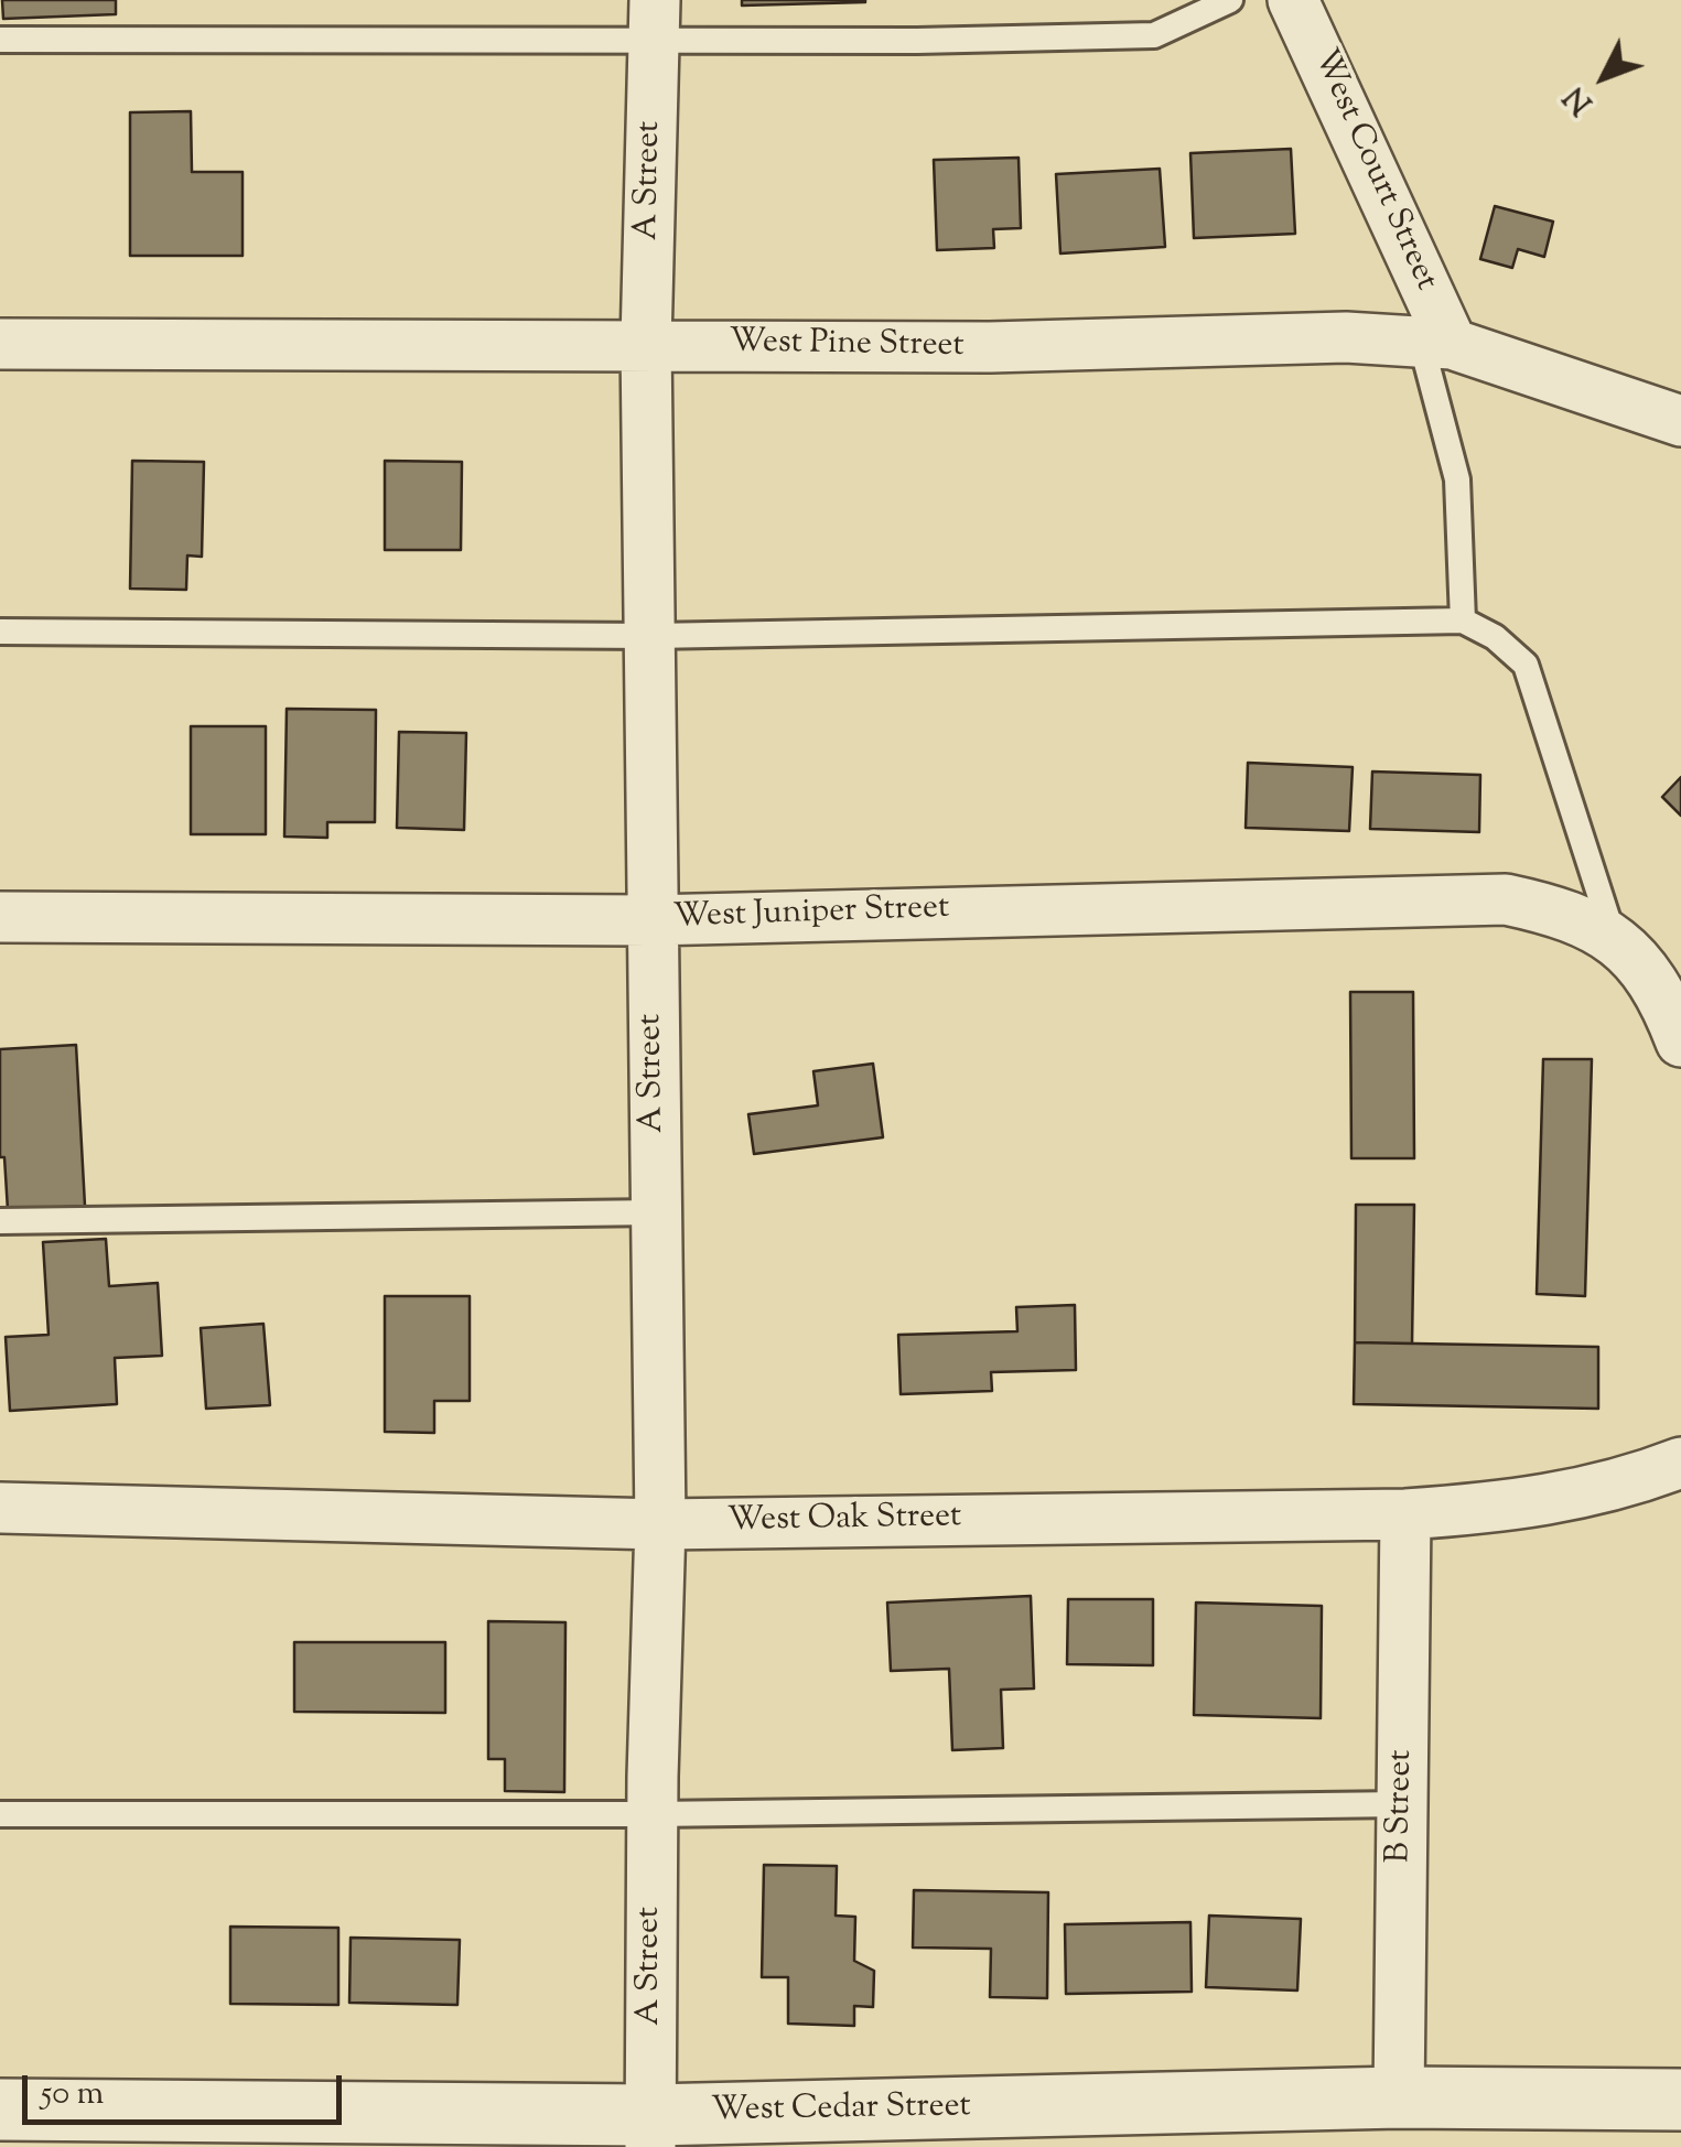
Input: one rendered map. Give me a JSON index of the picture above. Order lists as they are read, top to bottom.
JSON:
{
  "streets": {
    "street": [
      "West Court Street",
      "A Street",
      "West Pine Street",
      "West Juniper Street",
      "West Oak Street",
      "B Street",
      "West Cedar Street"
    ]
  },
  "crossings": [
    ["West Court Street", "West Pine Street"],
    ["A Street", "West Pine Street"],
    ["A Street", "West Juniper Street"],
    ["A Street", "West Oak Street"],
    ["A Street", "West Cedar Street"],
    ["West Oak Street", "B Street"],
    ["B Street", "West Cedar Street"]
  ],
  "scale_bar": "50 m",
  "north": "bottom left"
}
